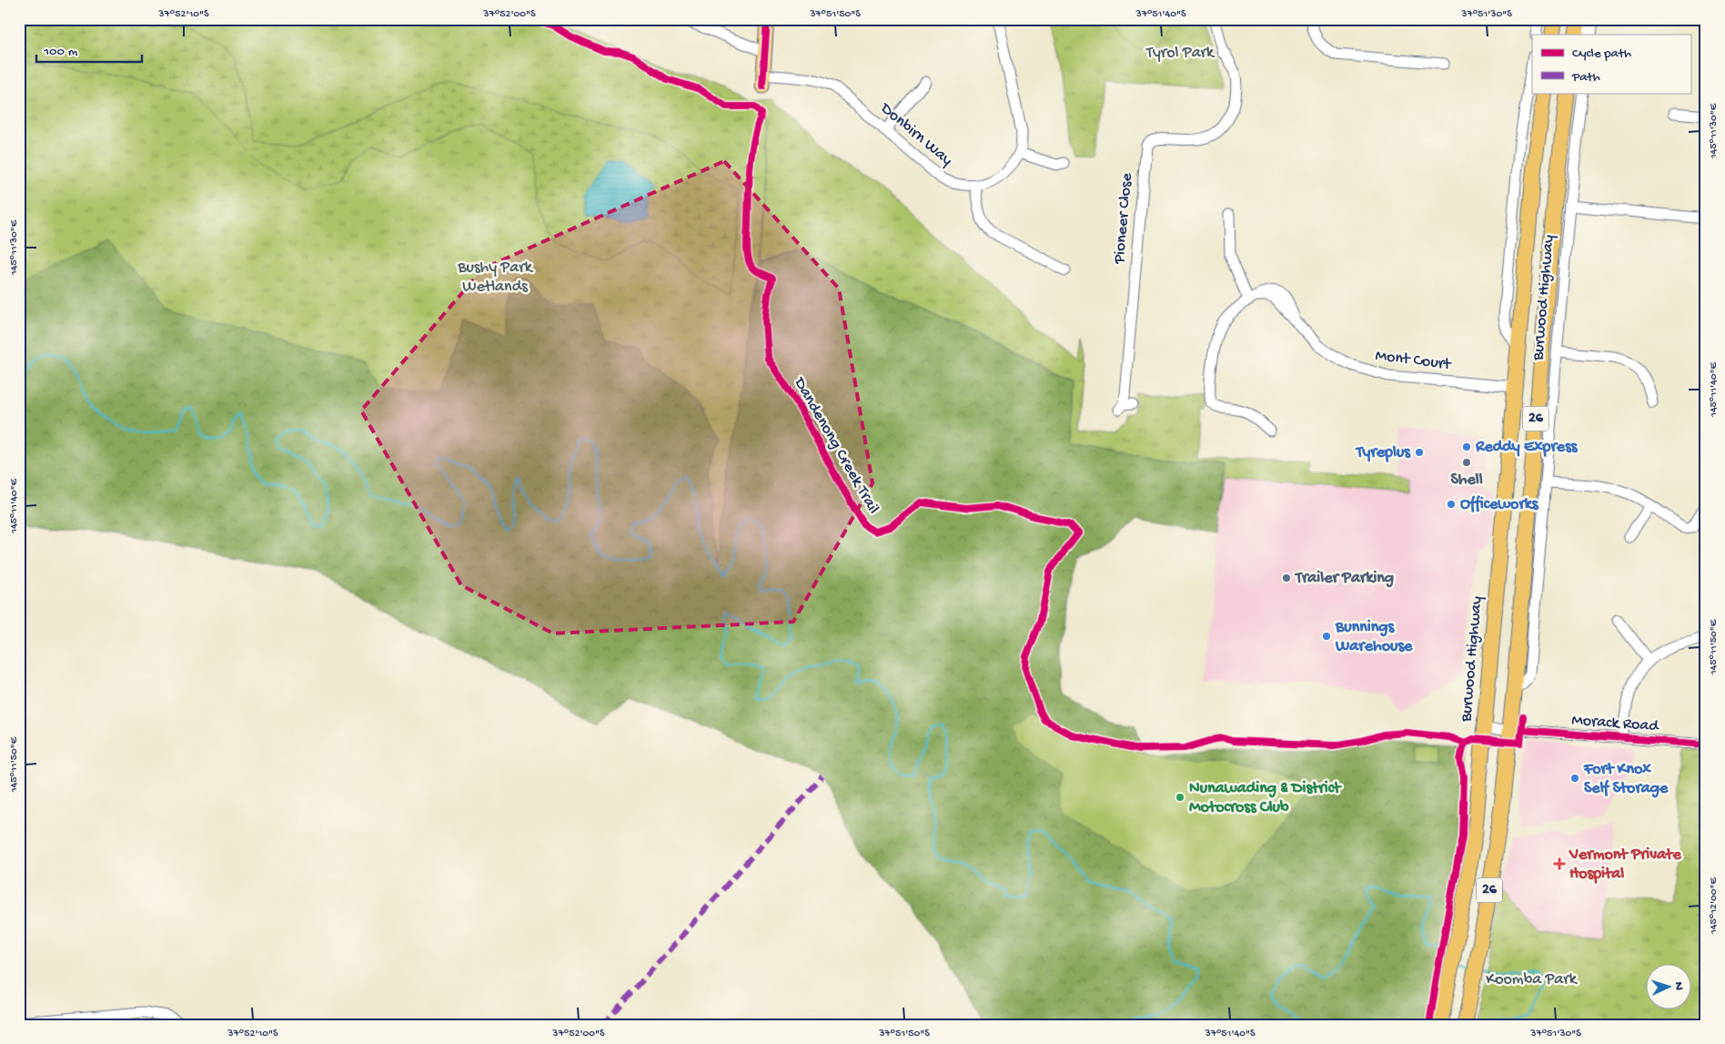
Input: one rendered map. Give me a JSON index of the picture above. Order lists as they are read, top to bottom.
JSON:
{
  "streets": {
    "highway": ["Burwood Highway", "26"],
    "street": [
      "Donbirn Way",
      "Pioneer Close",
      "Mont Court",
      "Morack Road"
    ],
    "cycle path": ["Dandenong Creek Trail"]
  },
  "crossings": [
    ["Burwood Highway", "Mont Court"],
    ["Burwood Highway", "Morack Road"]
  ],
  "parks": ["Tyrol Park", "Bushy Park Wetlands", "Koomba Park"],
  "places": {
    "other": [
      "Reddy Express",
      "Tyreplus",
      "Shell",
      "Officeworks",
      "Trailer Parking",
      "Bunnings Warehouse",
      "Fort Knox Self Storage",
      "Nunawading & District Motocross Club"
    ],
    "health": ["Vermont Private Hospital"]
  },
  "legend": ["Cycle path", "Path"],
  "scale_bar": "100 m",
  "north": "right",
  "coordinates": [
    "37°52'10\"S",
    "37°52'00\"S",
    "37°51'50\"S",
    "37°51'40\"S",
    "37°51'30\"S",
    "145°11'30\"E",
    "145°11'40\"E",
    "145°11'50\"E",
    "145°12'00\"E"
  ]
}
